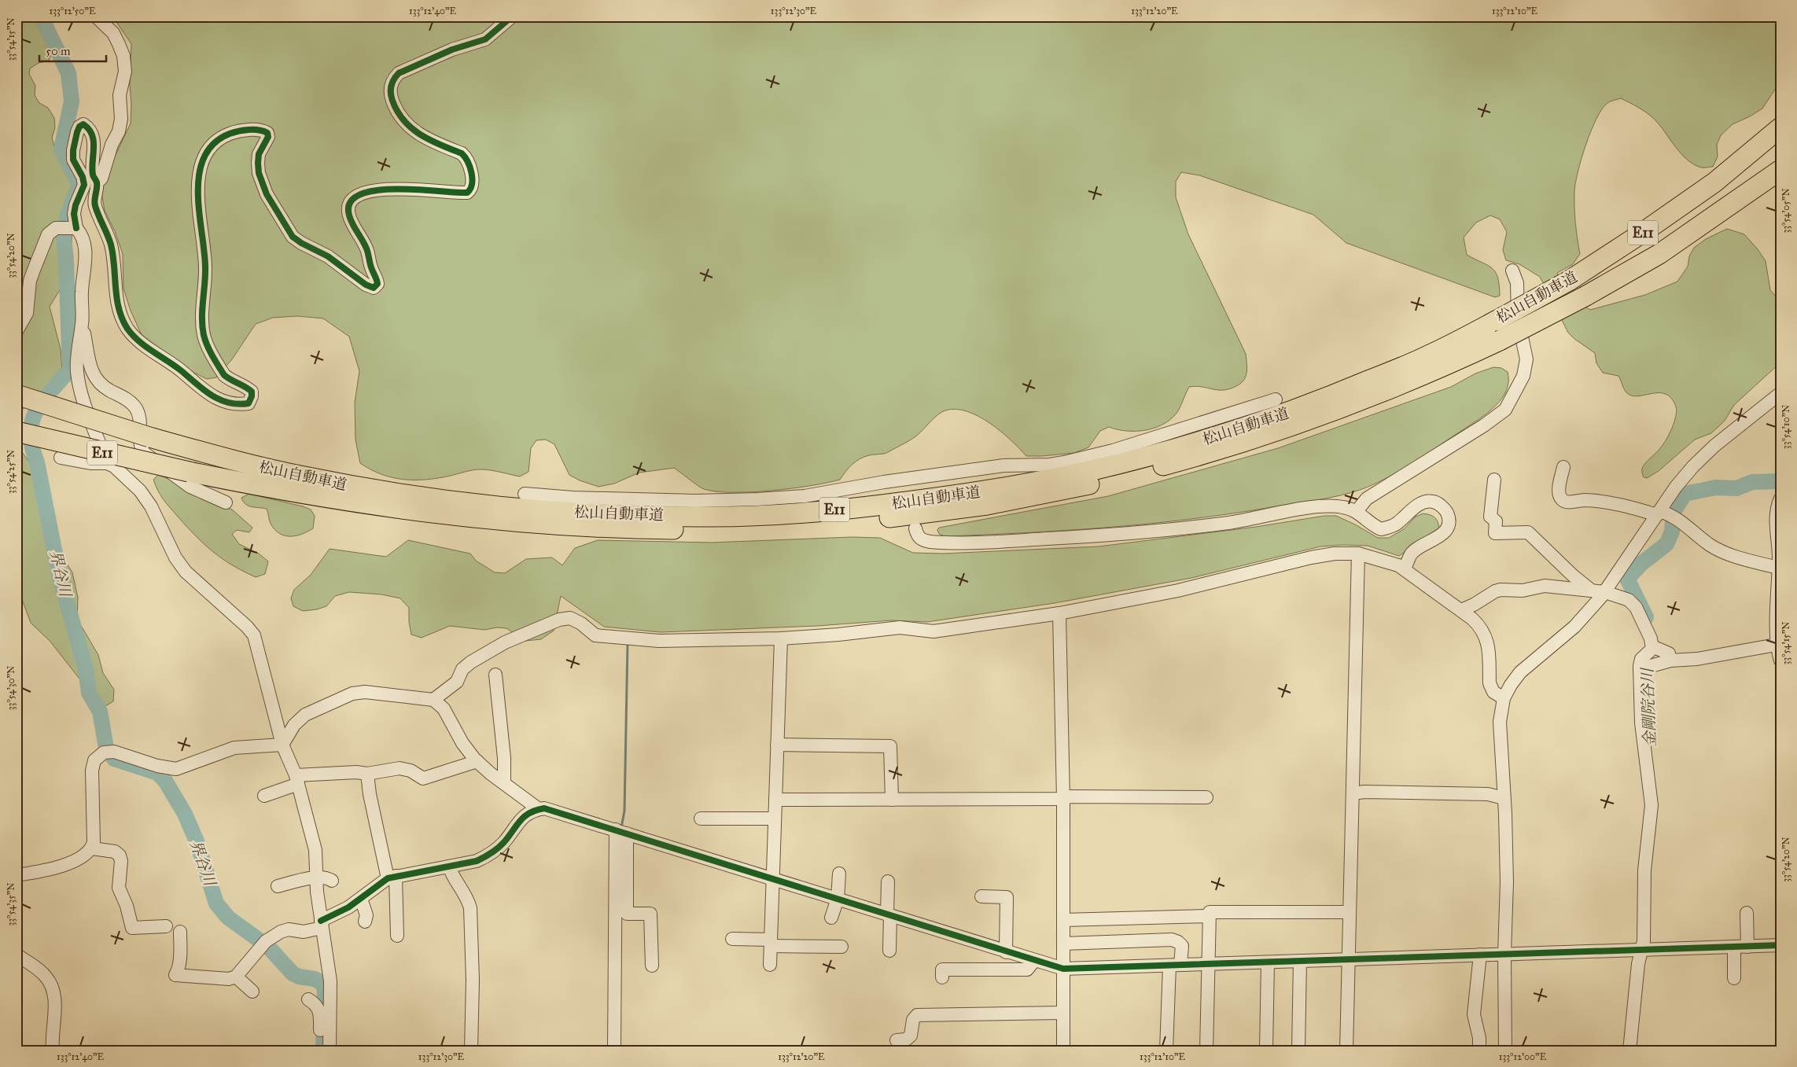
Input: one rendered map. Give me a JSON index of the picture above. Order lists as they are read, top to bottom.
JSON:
{
  "streets": {
    "highway": ["E11", "松山自動車道"]
  },
  "water": ["界谷川", "金剛院谷川"],
  "scale_bar": "50 m",
  "coordinates": [
    "133°12'50\"E",
    "133°12'40\"E",
    "133°12'30\"E",
    "133°12'20\"E",
    "133°12'10\"E",
    "33°54'15\"N",
    "33°54'05\"N",
    "33°54'20\"N",
    "33°54'10\"N",
    "33°54'25\"N",
    "33°54'30\"N",
    "33°54'35\"N",
    "133°12'00\"E"
  ]
}
